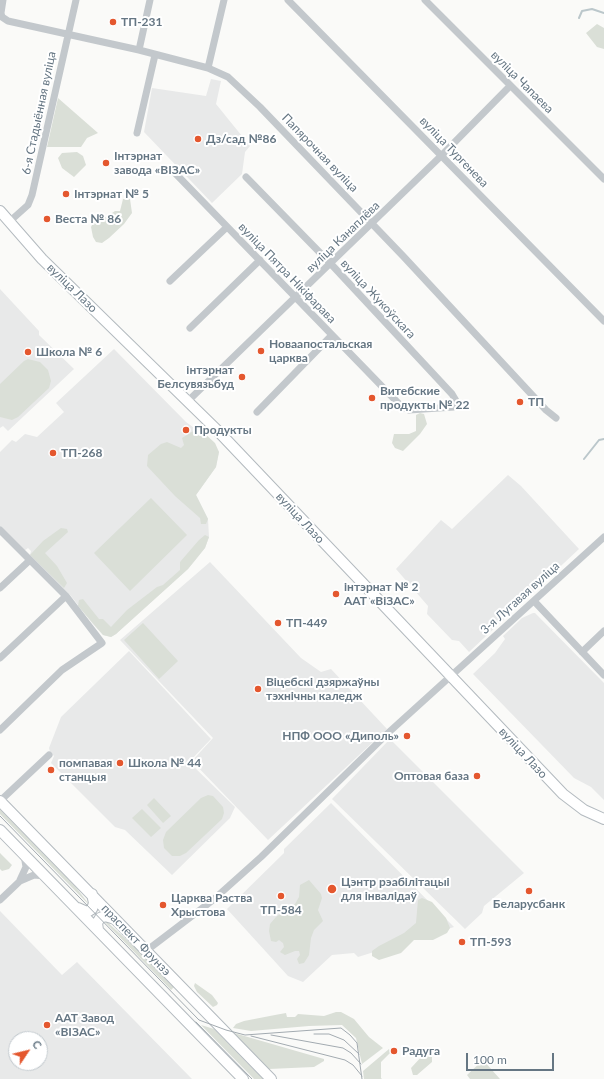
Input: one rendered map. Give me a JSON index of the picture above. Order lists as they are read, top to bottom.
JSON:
{
  "streets": {
    "street": [
      "вуліца Чапаева",
      "6-я Стадыённая вуліца",
      "вуліца Тургенева",
      "Папярочная вуліца",
      "вуліца Канаплёва",
      "вуліца Пятра Нікіфарава",
      "вуліца Лазо",
      "вуліца Жукоўскага",
      "3-я Лугавая вуліца",
      "праспект Фрунзэ"
    ]
  },
  "crossings": [
    ["вуліца Чапаева", "вуліца Канаплёва"],
    ["6-я Стадыённая вуліца", "Папярочная вуліца"],
    ["6-я Стадыённая вуліца", "вуліца Лазо"],
    ["вуліца Тургенева", "вуліца Канаплёва"],
    ["Папярочная вуліца", "вуліца Канаплёва"],
    ["вуліца Канаплёва", "вуліца Пятра Нікіфарава"],
    ["вуліца Канаплёва", "вуліца Лазо"],
    ["вуліца Канаплёва", "вуліца Жукоўскага"],
    ["вуліца Пятра Нікіфарава", "вуліца Жукоўскага"],
    ["вуліца Лазо", "3-я Лугавая вуліца"],
    ["3-я Лугавая вуліца", "праспект Фрунзэ"]
  ],
  "places": [
    "ТП-231",
    "Дз/сад №86",
    "Інтэрнат завода «ВІЗАС»",
    "Інтэрнат № 5",
    "Веста № 86",
    "Новаапостальская царква",
    "Школа № 6",
    "інтэрнат Белсувязьбуд",
    "Витебские продукты № 22",
    "ТП",
    "Продукты",
    "ТП-268",
    "інтэрнат № 2 ААТ «ВіЗАС»",
    "ТП-449",
    "Віцебскі дзяржаўны тэхнічны каледж",
    "НПФ ООО «Диполь»",
    "Школа № 44",
    "помпавая станцыя",
    "Оптовая база",
    "Цэнтр рэабілітацыі для інвалідаў",
    "Беларусбанк",
    "ТП-584",
    "Царква Раства Хрыстова",
    "ТП-593",
    "ААТ Завод «ВІЗАС»",
    "Радуга"
  ],
  "scale_bar": "100 m",
  "north": "top right"
}
